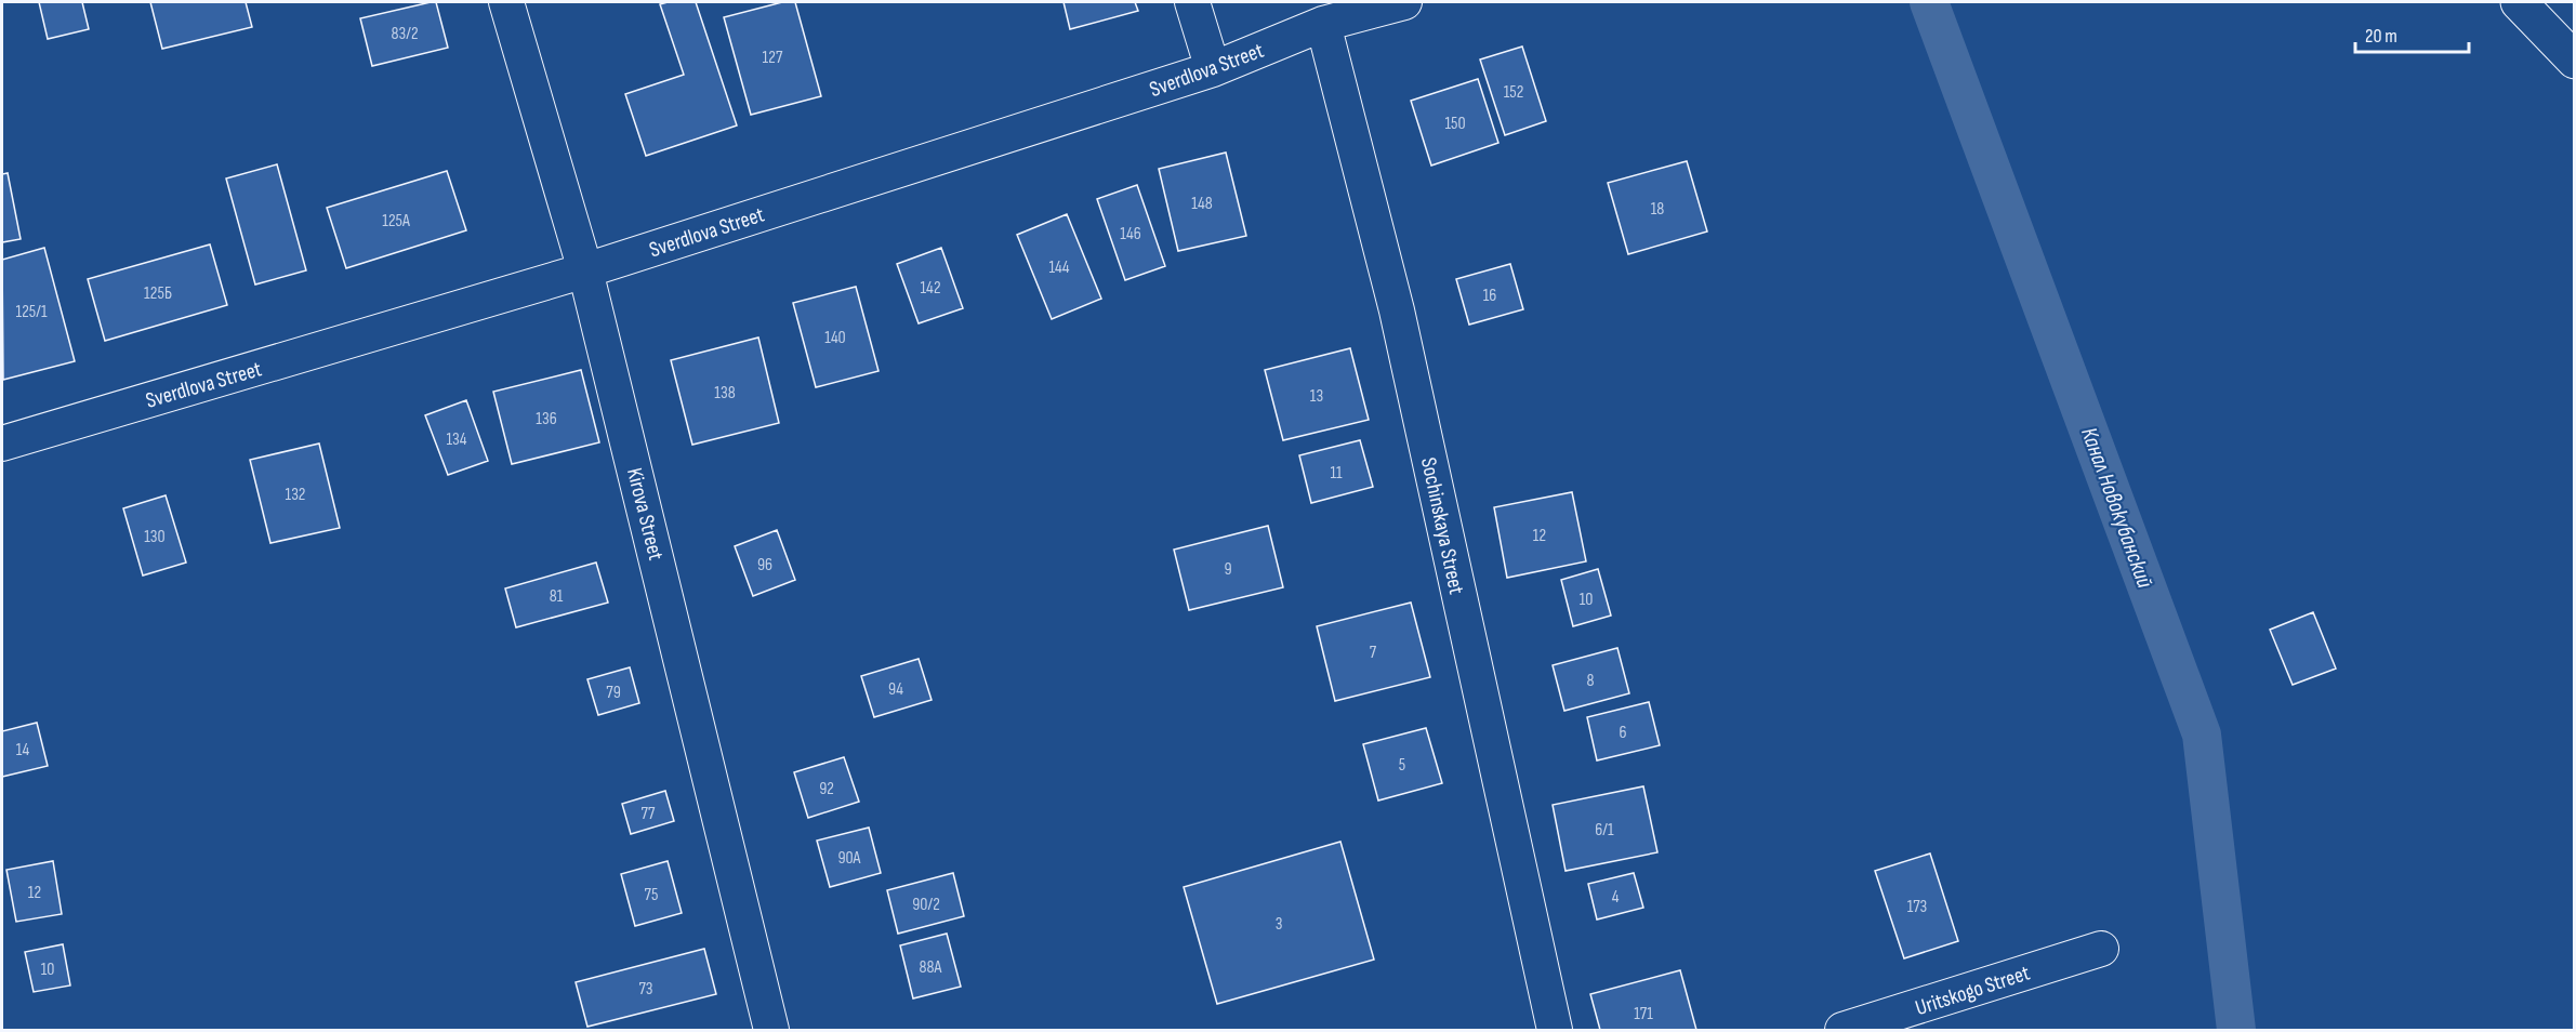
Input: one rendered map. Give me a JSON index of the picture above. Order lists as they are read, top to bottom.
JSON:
{
  "streets": {
    "street": [
      "Sverdlova Street",
      "Kirova Street",
      "Sochinskaya Street",
      "Uritskogo Street"
    ]
  },
  "crossings": [
    ["Sverdlova Street", "Kirova Street"],
    ["Sverdlova Street", "Sochinskaya Street"]
  ],
  "water": ["Канал Новокубанский"],
  "house_numbers": [
    "83/2",
    "127",
    "152",
    "150",
    "148",
    "18",
    "125А",
    "146",
    "144",
    "142",
    "125Б",
    "16",
    "125/1",
    "140",
    "138",
    "13",
    "136",
    "134",
    "11",
    "132",
    "12",
    "130",
    "96",
    "9",
    "81",
    "10",
    "7",
    "8",
    "94",
    "79",
    "6",
    "14",
    "5",
    "92",
    "77",
    "6/1",
    "90А",
    "12",
    "75",
    "4",
    "90/2",
    "173",
    "3",
    "88А",
    "10",
    "73",
    "171"
  ],
  "scale_bar": "20 m"
}
